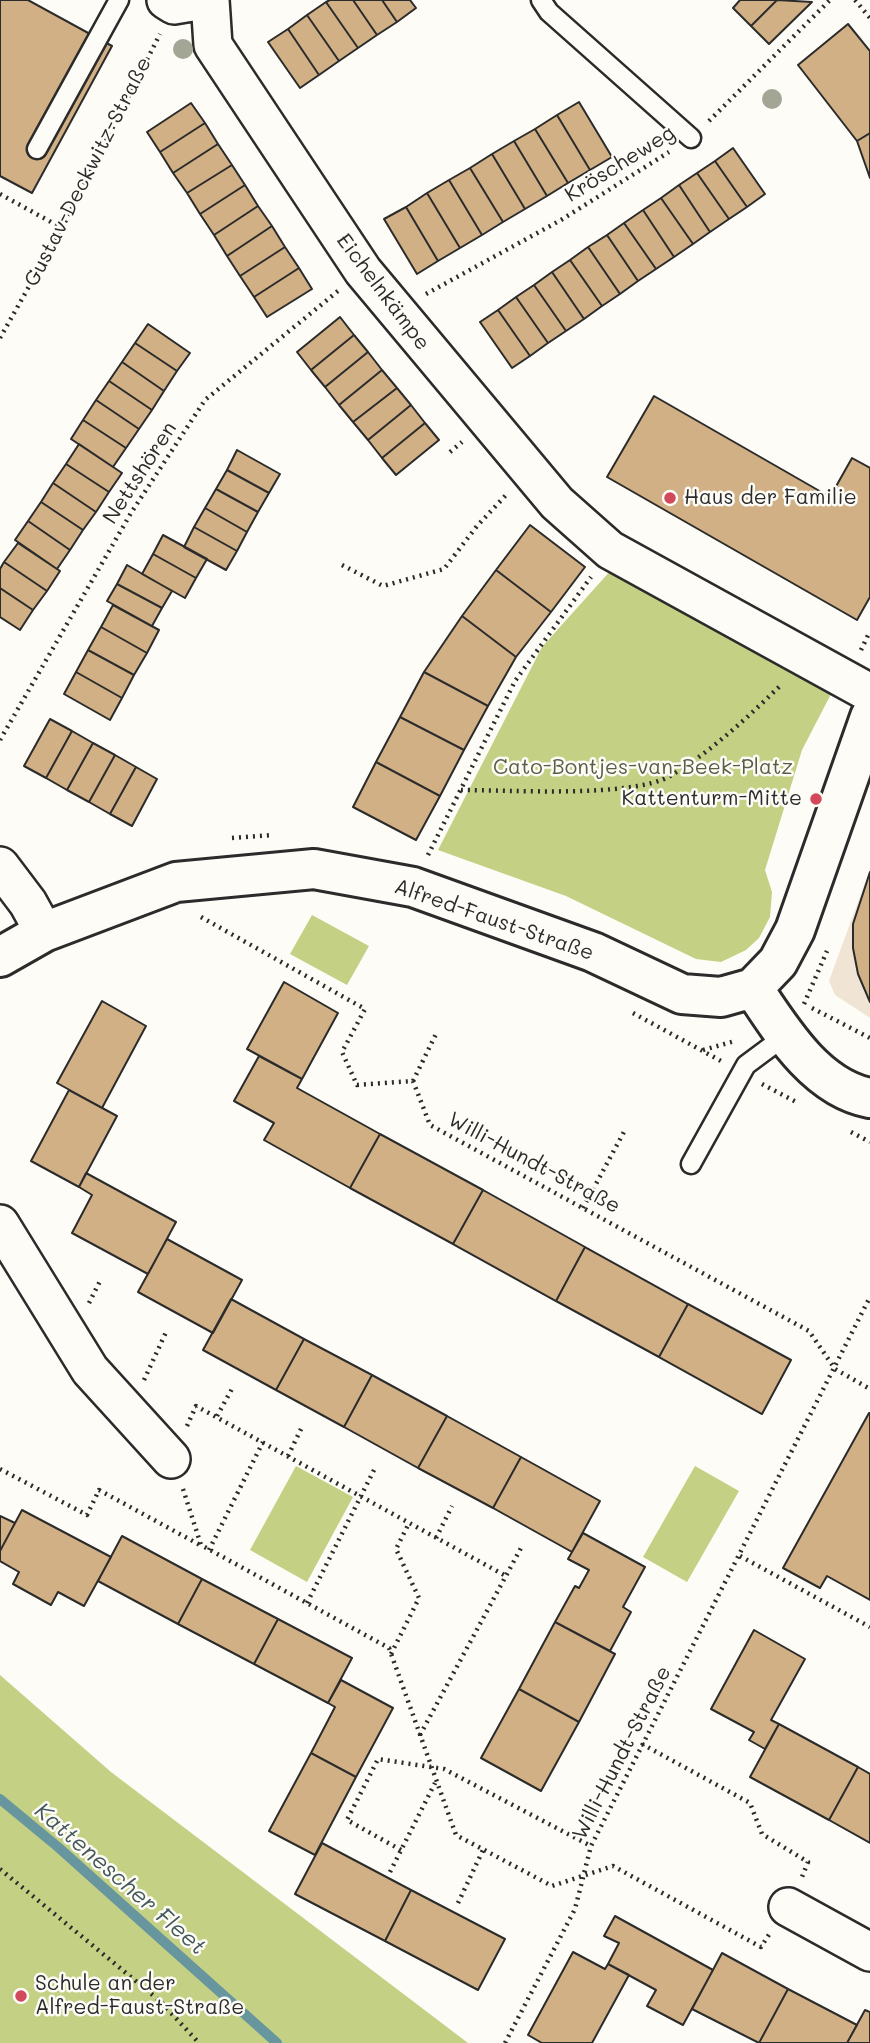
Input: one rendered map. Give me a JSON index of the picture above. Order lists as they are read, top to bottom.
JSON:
{
  "streets": {
    "street": ["Eichelnkämpe", "Alfred-Faust-Straße"],
    "path": [
      "Kröscheweg",
      "Gustav-Deckwitz-Straße",
      "Nettshören",
      "Willi-Hundt-Straße"
    ]
  },
  "crossings": [
    ["Kröscheweg", "Eichelnkämpe"],
    ["Eichelnkämpe", "Nettshören"]
  ],
  "water": ["Kattenescher Fleet"],
  "parks": ["Cato-Bontjes-van-Beek-Platz"],
  "places": ["Haus der Familie", "Kattenturm-Mitte", "Schule an der Alfred-Faust-Straße"]
}
